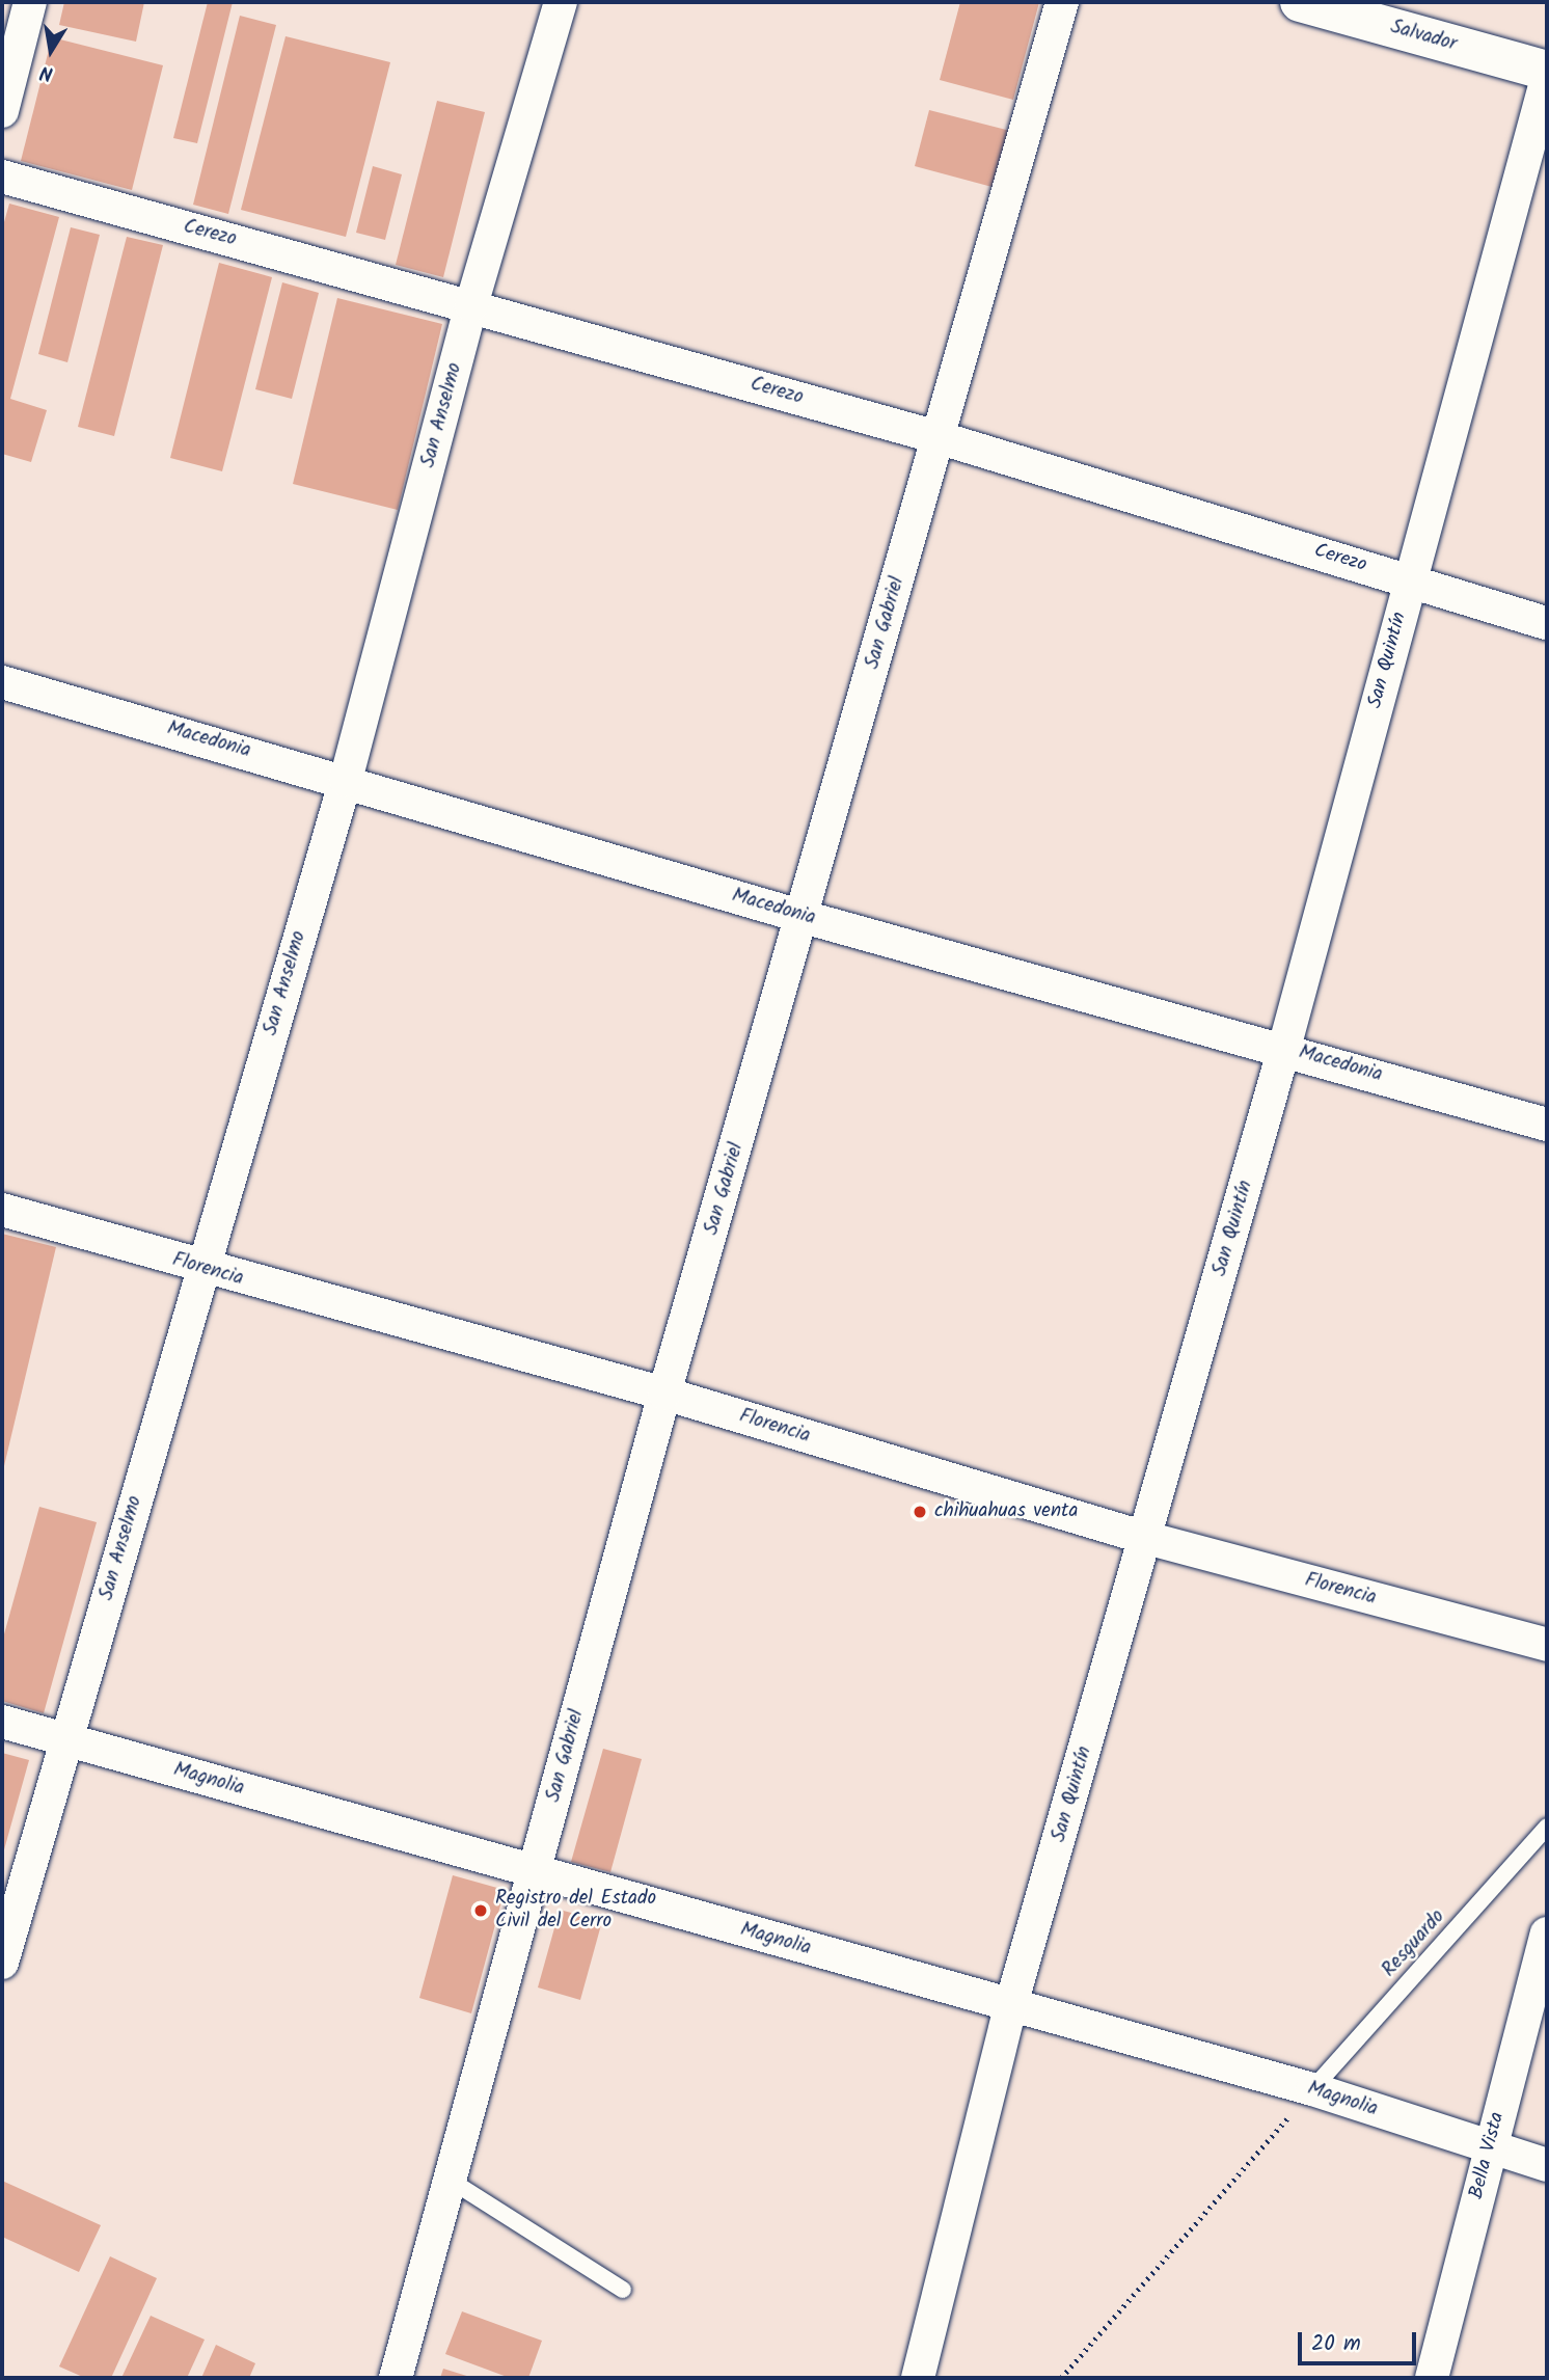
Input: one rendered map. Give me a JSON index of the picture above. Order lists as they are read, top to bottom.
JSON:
{
  "streets": {
    "street": [
      "Salvador",
      "Cerezo",
      "San Anselmo",
      "San Gabriel",
      "San Quintín",
      "Macedonia",
      "Florencia",
      "Magnolia",
      "Bella Vista"
    ],
    "lane": ["Resguardo"]
  },
  "crossings": [
    ["Cerezo", "San Anselmo"],
    ["Cerezo", "San Gabriel"],
    ["Cerezo", "San Quintín"],
    ["San Anselmo", "Macedonia"],
    ["San Anselmo", "Florencia"],
    ["San Anselmo", "Magnolia"],
    ["San Gabriel", "Macedonia"],
    ["San Gabriel", "Florencia"],
    ["San Gabriel", "Magnolia"],
    ["San Quintín", "Macedonia"],
    ["San Quintín", "Florencia"],
    ["San Quintín", "Magnolia"],
    ["Magnolia", "Resguardo"],
    ["Magnolia", "Bella Vista"]
  ],
  "places": ["chihuahuas venta", "Registro del Estado Civil del Cerro"],
  "scale_bar": "20 m",
  "north": "bottom"
}
